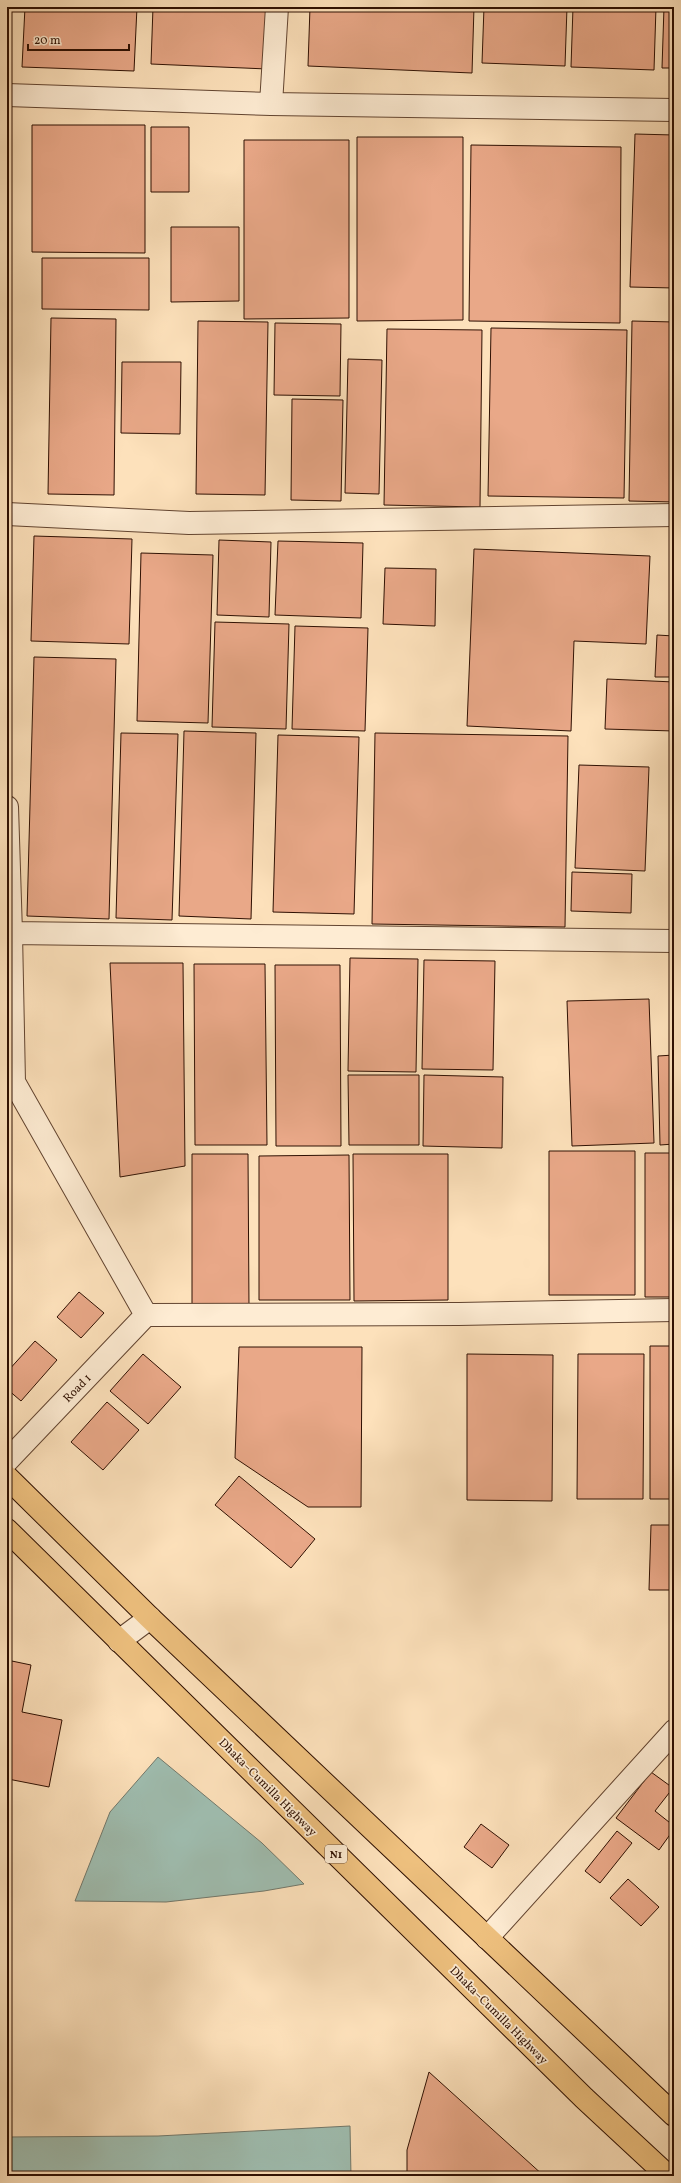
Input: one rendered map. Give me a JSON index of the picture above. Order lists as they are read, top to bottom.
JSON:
{
  "streets": {
    "highway": ["Dhaka–Cumilla Highway", "N1"],
    "street": ["Road 1"]
  },
  "scale_bar": "20 m"
}
